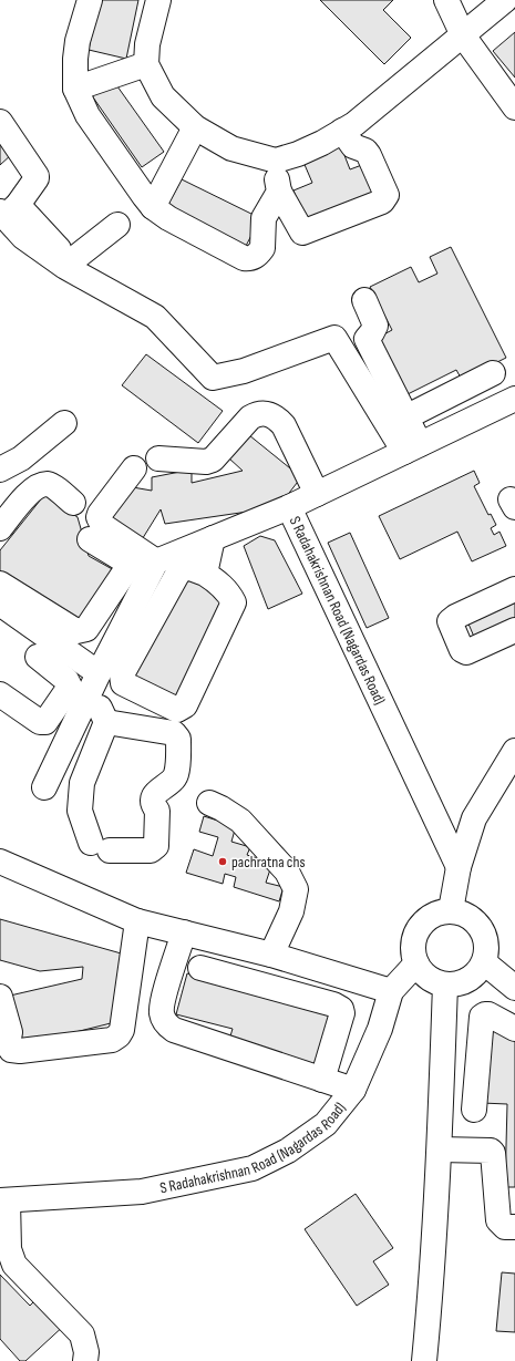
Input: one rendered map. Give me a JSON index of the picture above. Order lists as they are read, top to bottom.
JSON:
{
  "streets": {
    "street": ["S Radahakrishnan Road (Nagardas Road)"]
  },
  "places": ["pachratna chs"]
}
